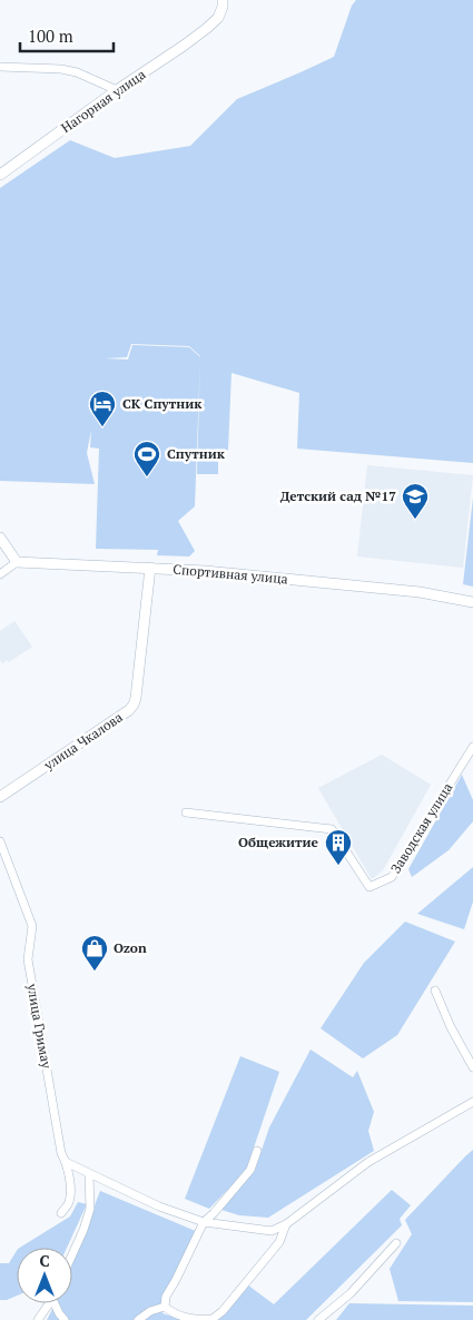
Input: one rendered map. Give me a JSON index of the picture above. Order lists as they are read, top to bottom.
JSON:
{
  "streets": {
    "main road": ["Нагорная улица", "Спортивная улица", "улица Чкалова"],
    "street": ["Заводская улица", "улица Гримау"]
  },
  "crossings": [
    ["Спортивная улица", "улица Чкалова"]
  ],
  "places": {
    "hotel": ["СК Спутник"],
    "sports": ["Спутник"],
    "school or university": ["Детский сад №17"],
    "building": ["Общежитие"],
    "shop": ["Ozon"]
  },
  "scale_bar": "100 m",
  "north": "top"
}
